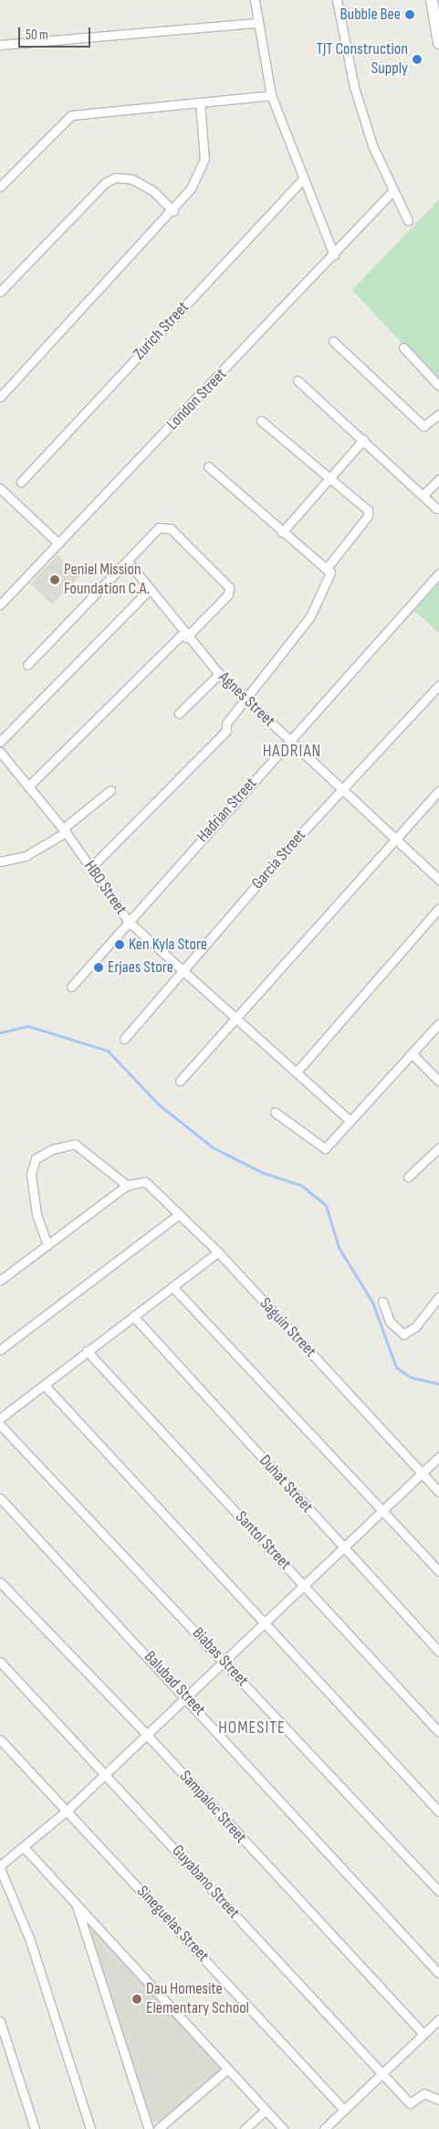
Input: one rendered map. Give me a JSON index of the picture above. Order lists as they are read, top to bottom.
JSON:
{
  "streets": {
    "street": [
      "Zurich Street",
      "London Street",
      "Agnes Street",
      "Hadrian Street",
      "Garcia Street",
      "HBO Street",
      "Saguin Street",
      "Duhat Street",
      "Santol Street",
      "Biabas Street",
      "Balubad Street",
      "Sampaloc Street",
      "Guyabano Street",
      "Sineguelas Street"
    ]
  },
  "crossings": [
    ["Agnes Street", "Hadrian Street"],
    ["Agnes Street", "Garcia Street"],
    ["Hadrian Street", "HBO Street"],
    ["Garcia Street", "HBO Street"]
  ],
  "districts": ["HADRIAN", "HOMESITE"],
  "places": [
    "Bubble Bee",
    "TJT Construction Supply",
    "Peniel Mission Foundation C.A.",
    "Ken Kyla Store",
    "Erjaes Store",
    "Dau Homesite Elementary School"
  ],
  "scale_bar": "50 m"
}
